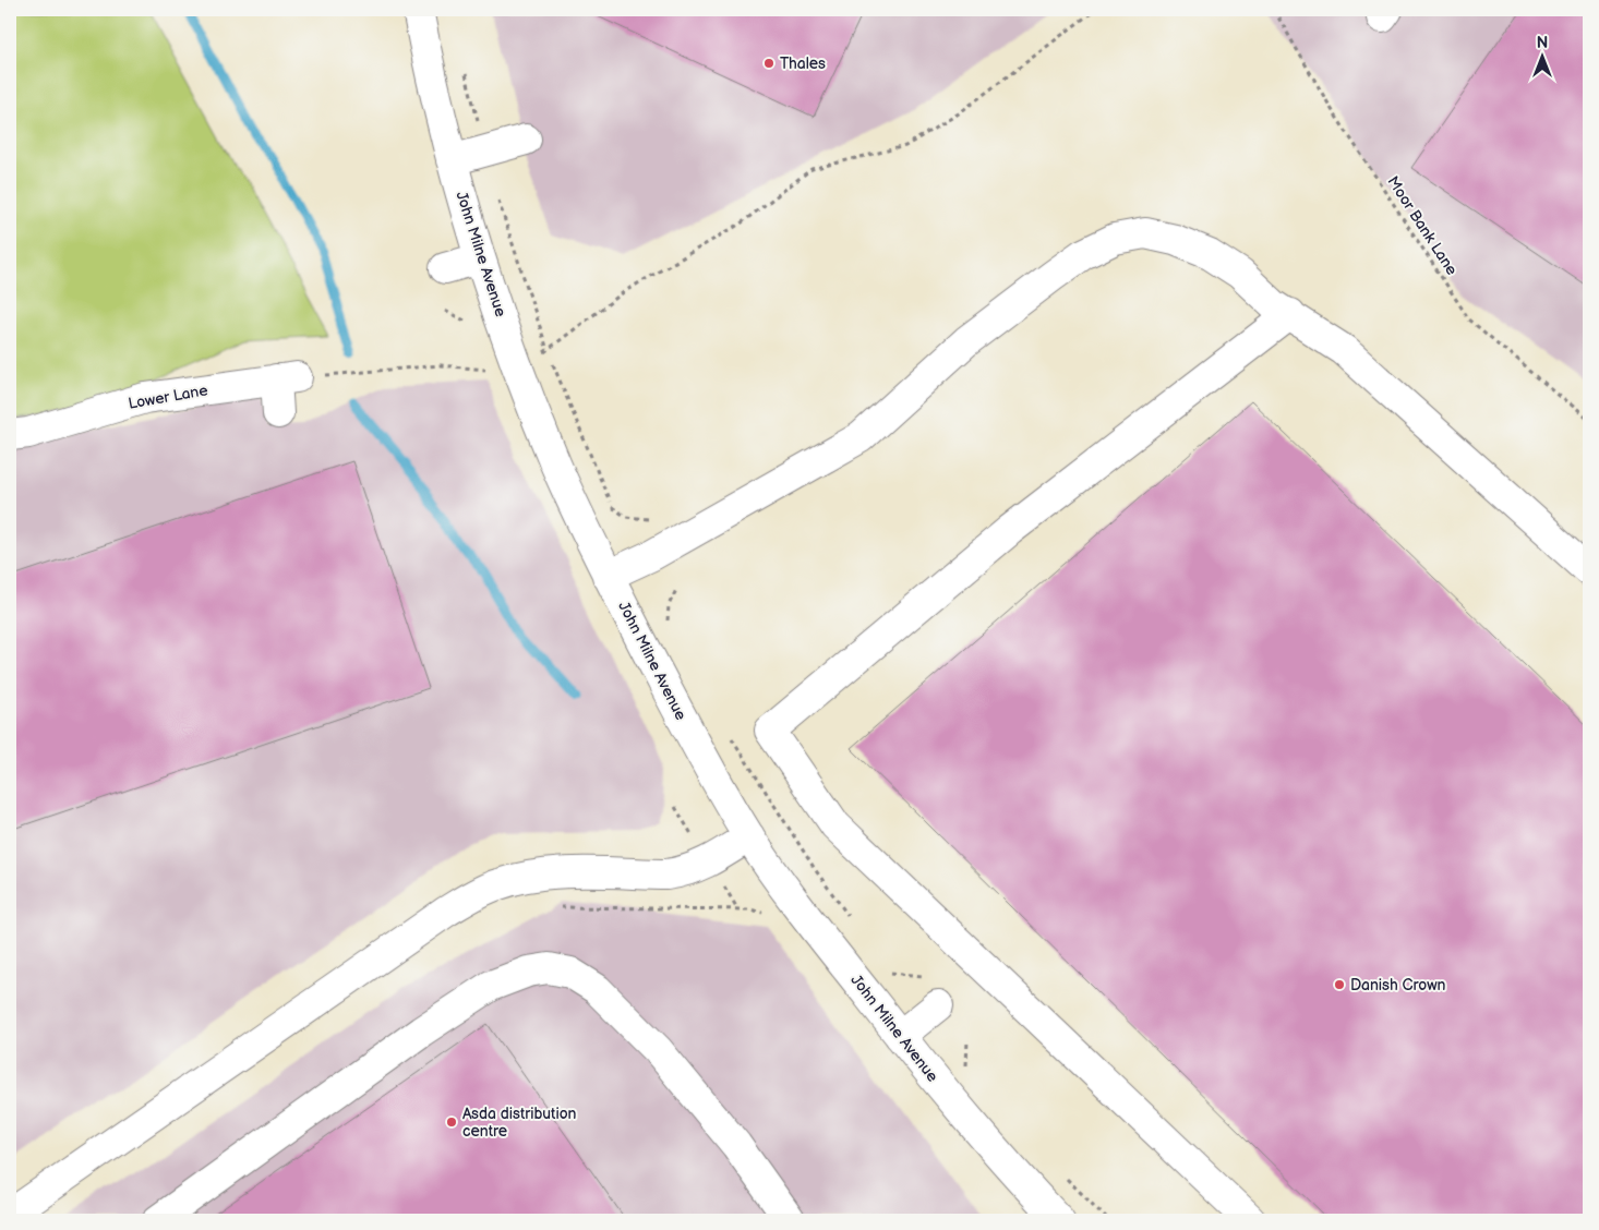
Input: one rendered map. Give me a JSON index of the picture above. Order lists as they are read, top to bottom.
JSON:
{
  "streets": {
    "street": ["John Milne Avenue", "Lower Lane"],
    "path": ["Moor Bank Lane"]
  },
  "places": ["Thales", "Danish Crown", "Asda distribution centre"],
  "north": "top"
}
